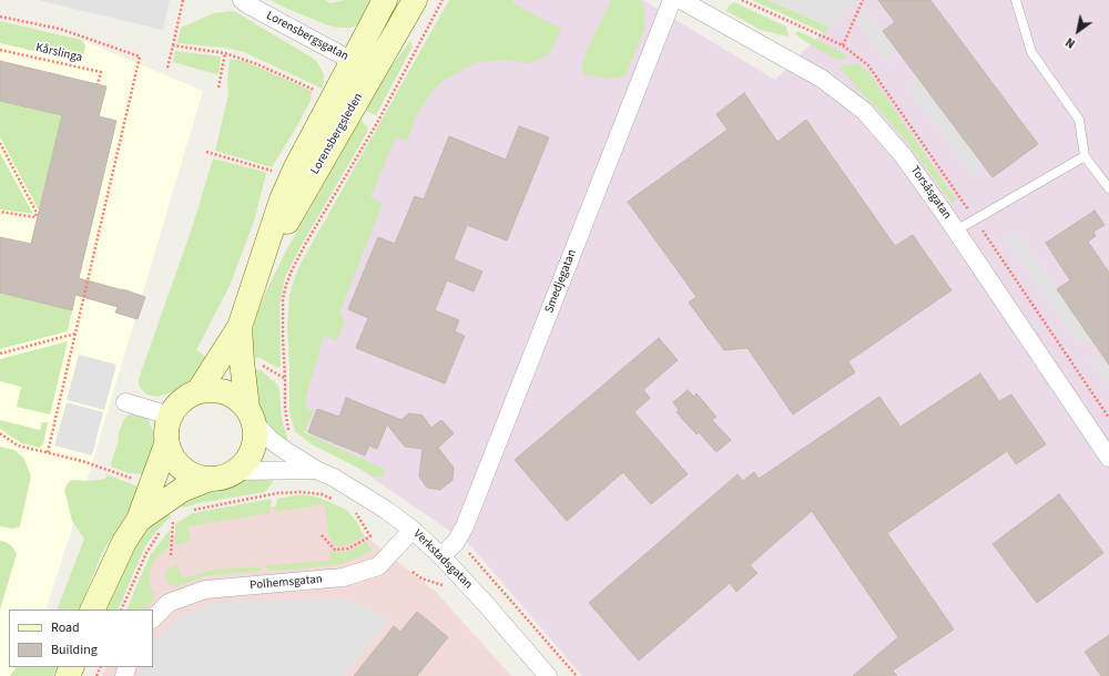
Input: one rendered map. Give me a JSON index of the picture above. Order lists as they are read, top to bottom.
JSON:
{
  "streets": {
    "street": [
      "Lorensbergsgatan",
      "Lorensbergsleden",
      "Torsåsgatan",
      "Smedjegatan",
      "Verkstadsgatan",
      "Polhemsgatan"
    ],
    "path": ["Kårslinga"]
  },
  "crossings": [
    ["Lorensbergsgatan", "Lorensbergsleden"],
    ["Lorensbergsleden", "Verkstadsgatan"],
    ["Smedjegatan", "Verkstadsgatan"],
    ["Verkstadsgatan", "Polhemsgatan"]
  ],
  "legend": ["Road", "Building"],
  "north": "bottom left"
}
